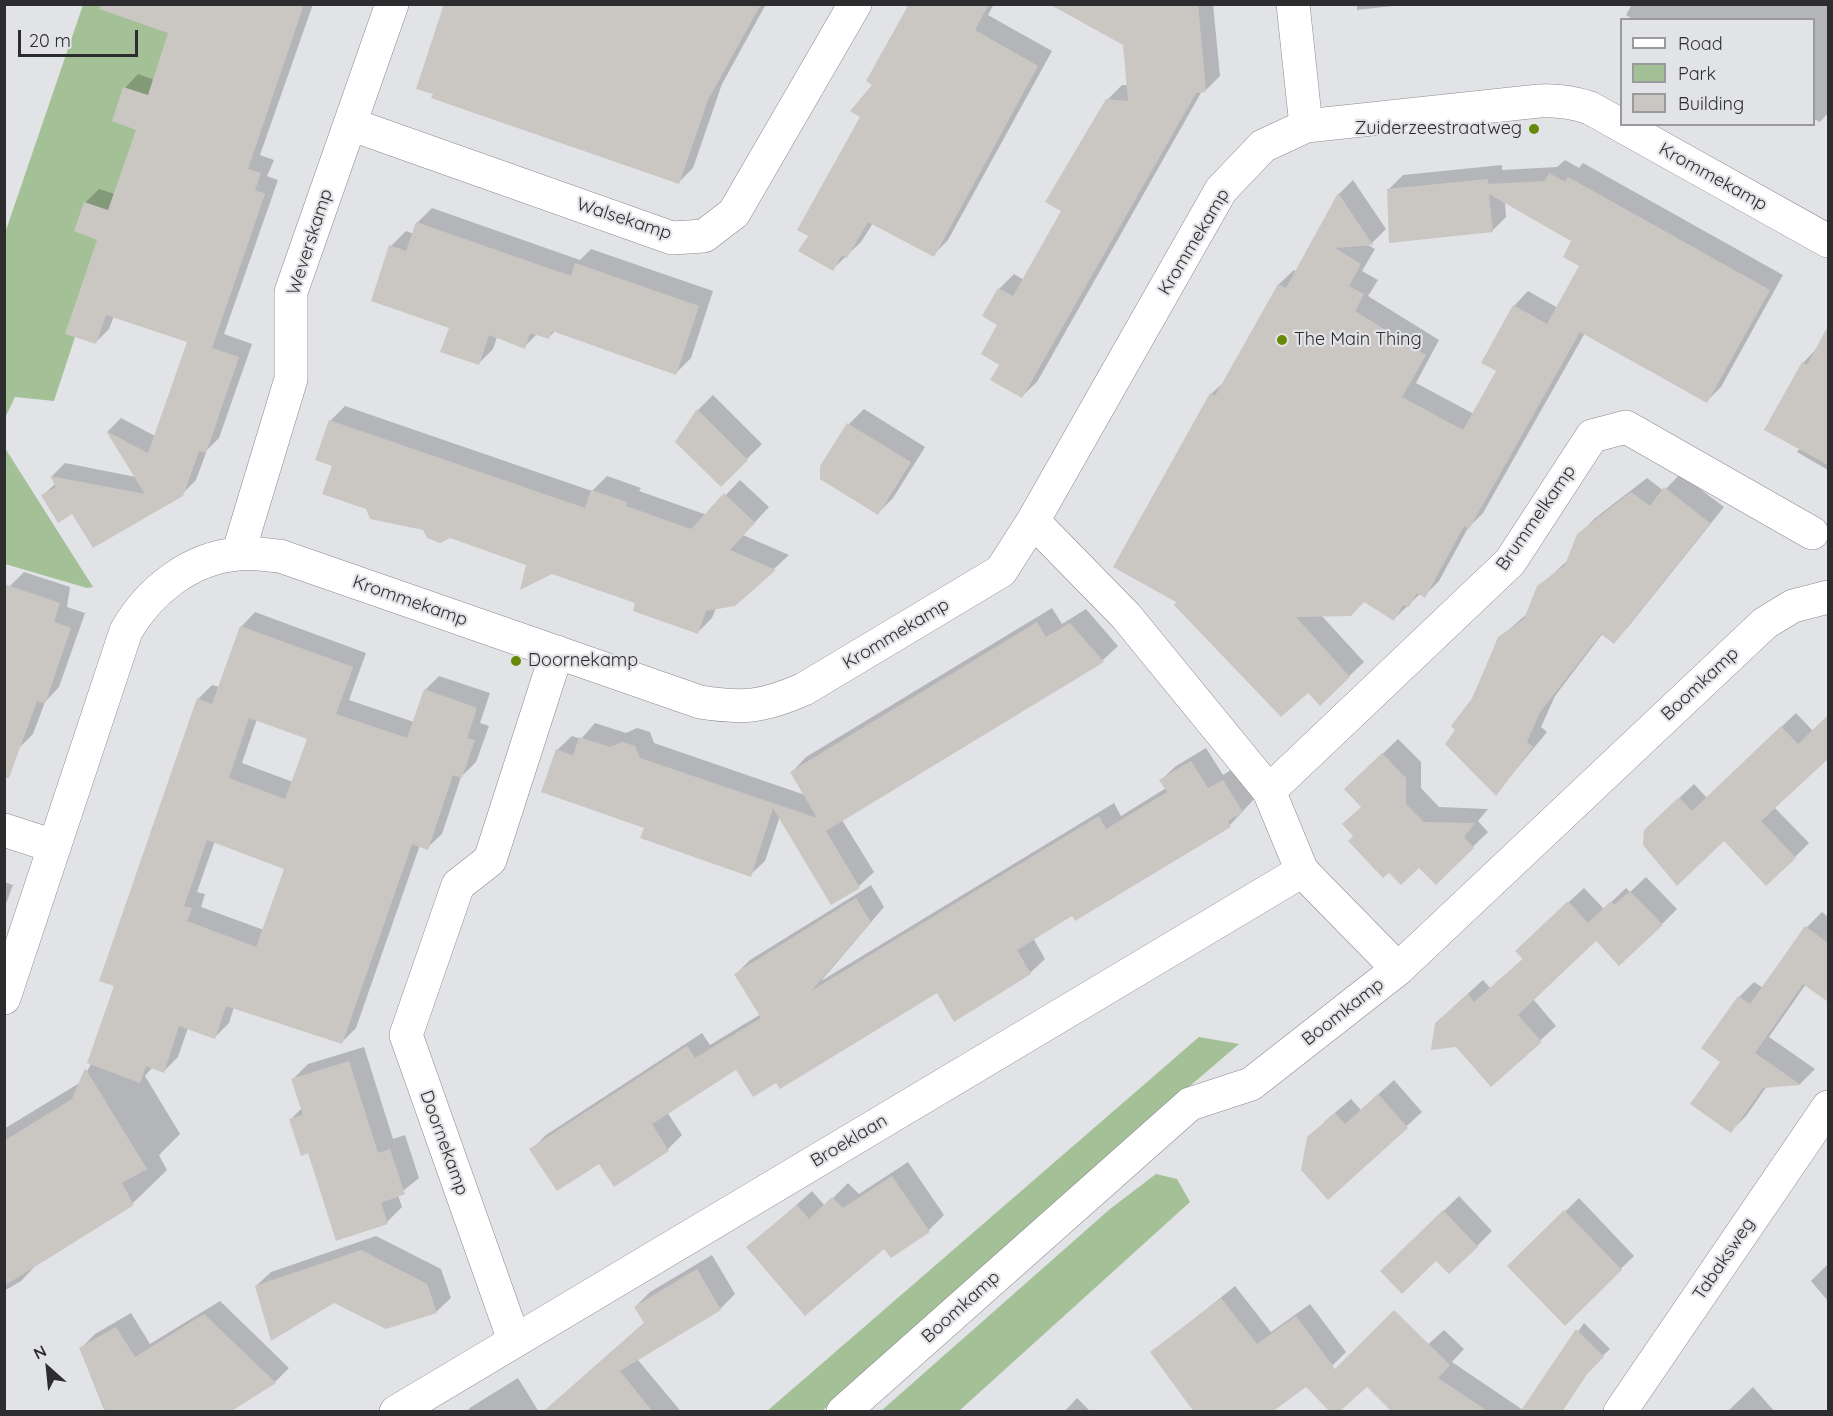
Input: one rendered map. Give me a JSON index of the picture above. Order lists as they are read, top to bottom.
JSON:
{
  "streets": {
    "street": [
      "Krommekamp",
      "Walsekamp",
      "Weverskamp",
      "Brummelkamp",
      "Boomkamp",
      "Broeklaan",
      "Doornekamp",
      "Tabaksweg"
    ]
  },
  "crossings": [
    ["Krommekamp", "Weverskamp"],
    ["Krommekamp", "Doornekamp"],
    ["Walsekamp", "Weverskamp"],
    ["Broeklaan", "Doornekamp"]
  ],
  "places": ["Zuiderzeestraatweg", "The Main Thing", "Doornekamp"],
  "legend": ["Road", "Park", "Building"],
  "scale_bar": "20 m",
  "north": "top left"
}
